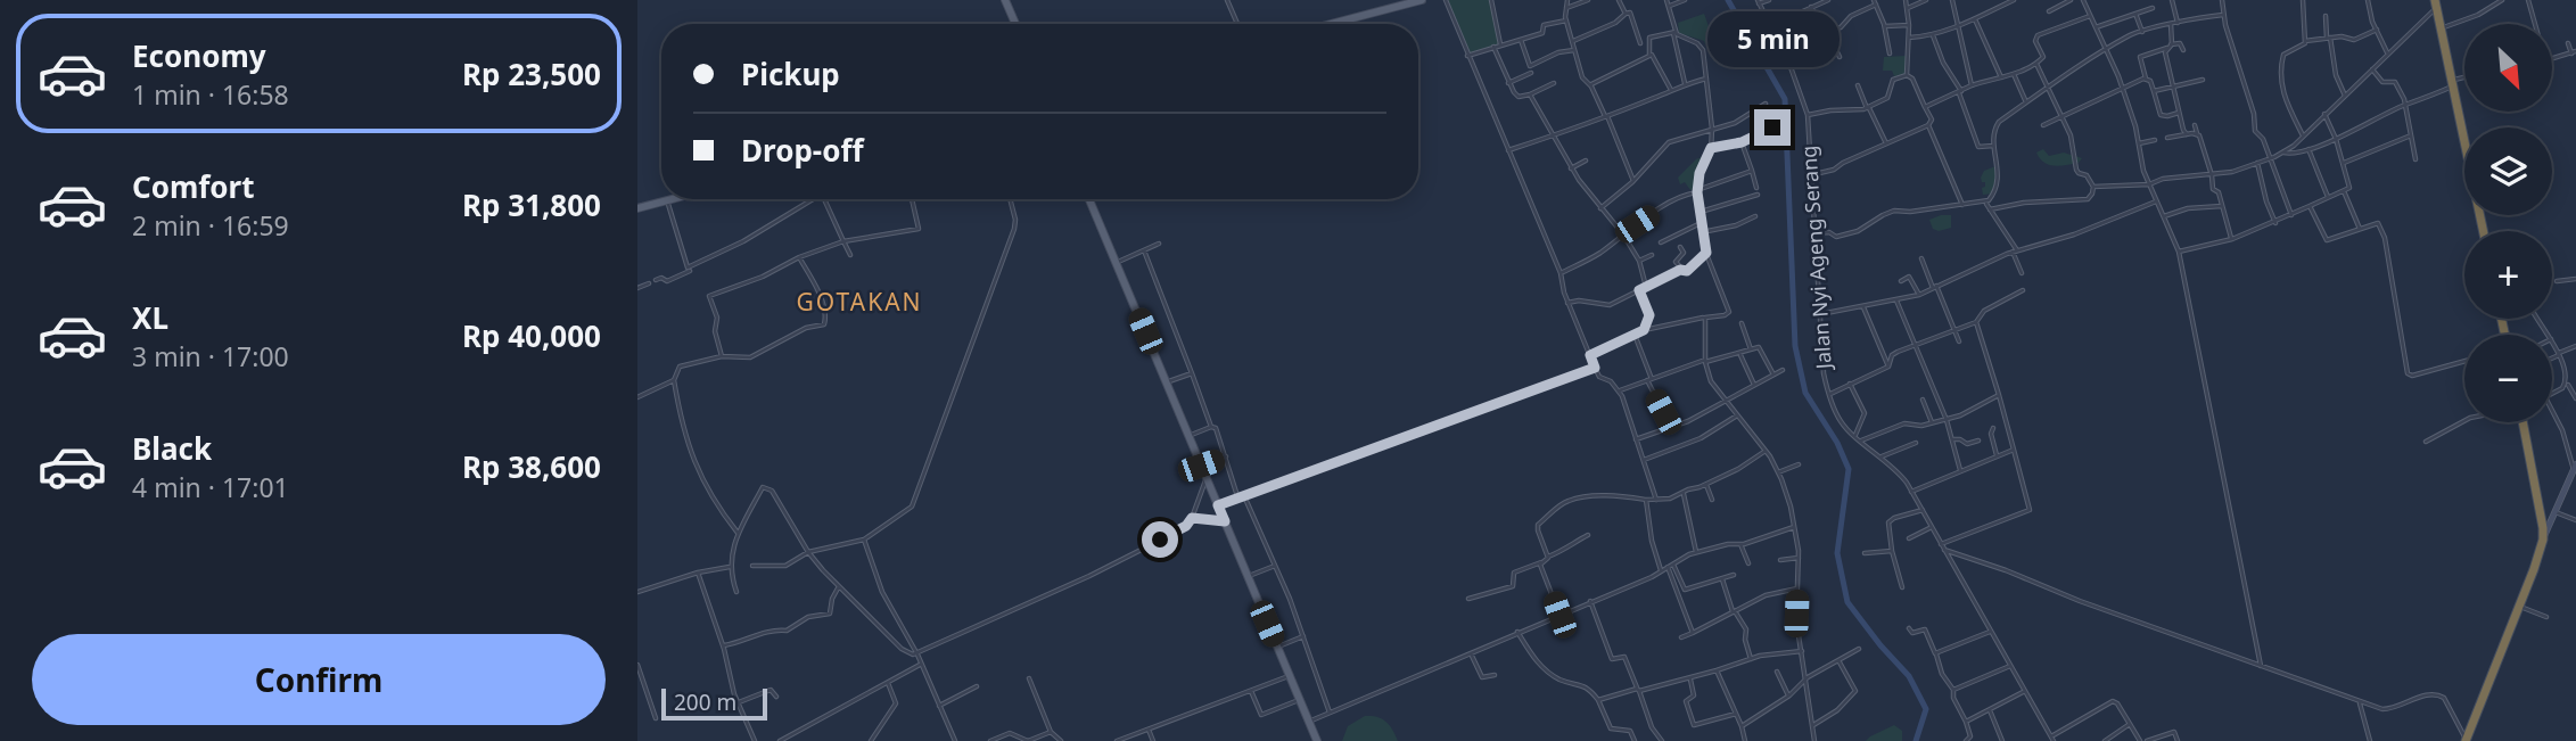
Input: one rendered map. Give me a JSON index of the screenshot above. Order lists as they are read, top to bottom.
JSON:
{
  "streets": {
    "street": ["Jalan Nyi Ageng Serang"]
  },
  "districts": ["GOTAKAN"],
  "scale_bar": "200 m",
  "north": "bottom right",
  "page": {
    "bubble": "5 min",
    "list": [
      {
        "name": "Economy",
        "note": "1 min · 16:58",
        "value": "Rp 23,500"
      },
      {
        "name": "Comfort",
        "note": "2 min · 16:59",
        "value": "Rp 31,800"
      },
      {
        "name": "XL",
        "note": "3 min · 17:00",
        "value": "Rp 40,000"
      },
      {
        "name": "Black",
        "note": "4 min · 17:01",
        "value": "Rp 38,600"
      }
    ],
    "map_buttons": ["+", "−"],
    "banner": ["Pickup", "Drop-off"],
    "buttons": "Confirm",
    "scale": "200 m"
  }
}
